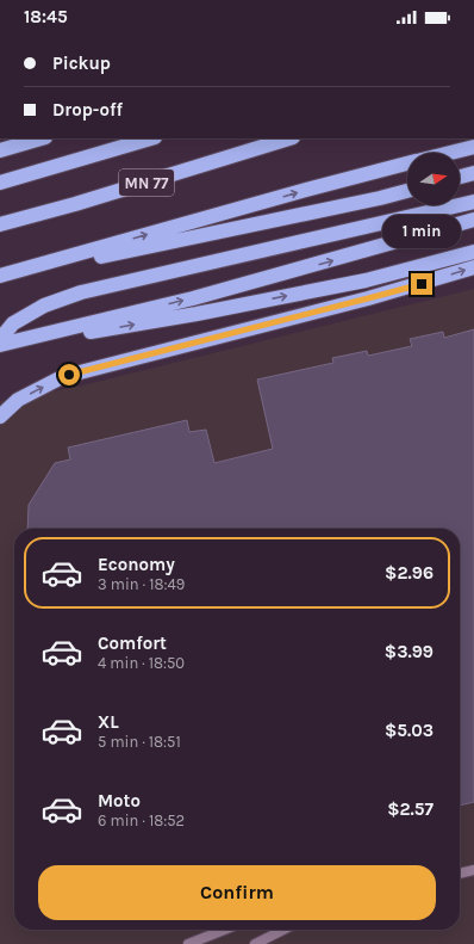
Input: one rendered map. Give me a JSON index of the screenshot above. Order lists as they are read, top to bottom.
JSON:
{
  "streets": {
    "highway": ["MN 77"]
  },
  "north": "right",
  "page": {
    "status": "18:45",
    "banner": ["Pickup", "Drop-off"],
    "bubble": "1 min",
    "list": [
      {
        "name": "Economy",
        "note": "3 min · 18:49",
        "value": "$2.96"
      },
      {
        "name": "Comfort",
        "note": "4 min · 18:50",
        "value": "$3.99"
      },
      {
        "name": "XL",
        "note": "5 min · 18:51",
        "value": "$5.03"
      },
      {
        "name": "Moto",
        "note": "6 min · 18:52",
        "value": "$2.57"
      }
    ],
    "buttons": "Confirm"
  }
}
